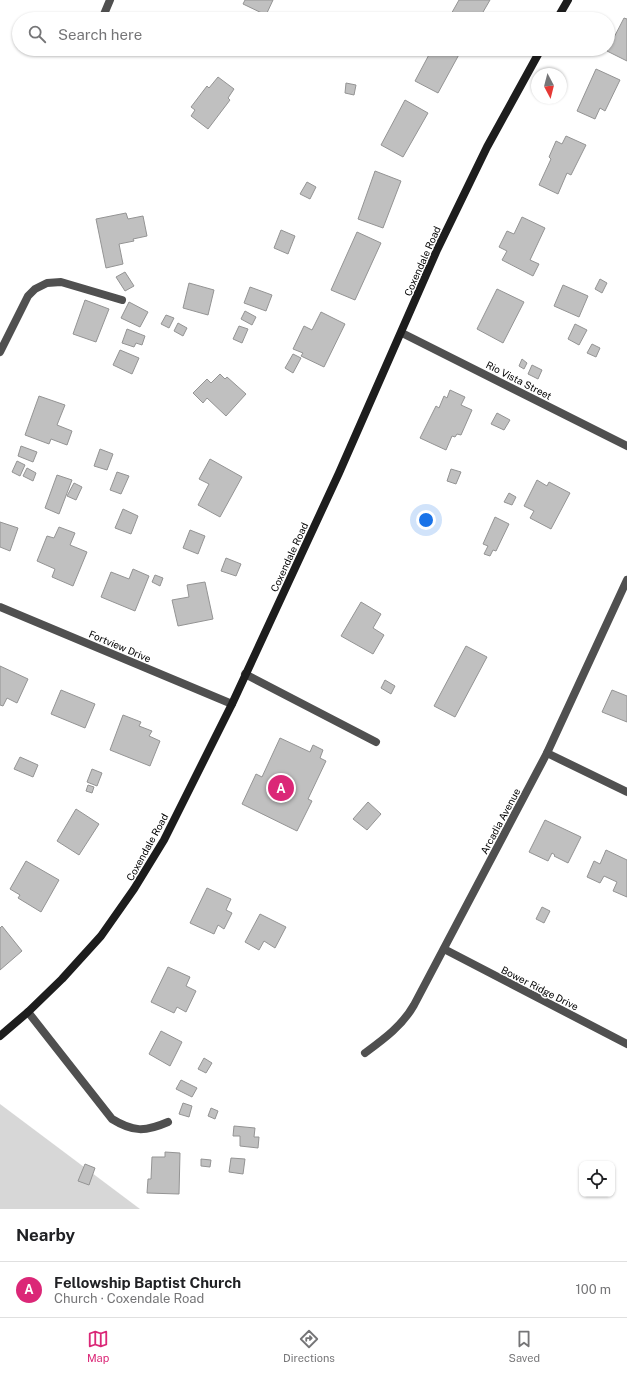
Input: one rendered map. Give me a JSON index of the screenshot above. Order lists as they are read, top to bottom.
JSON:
{
  "streets": {
    "street": [
      "Coxendale Road",
      "Rio Vista Street",
      "Fortview Drive",
      "Arcadia Avenue",
      "Bower Ridge Drive"
    ]
  },
  "crossings": [
    ["Coxendale Road", "Rio Vista Street"],
    ["Coxendale Road", "Fortview Drive"],
    ["Arcadia Avenue", "Bower Ridge Drive"]
  ],
  "north": "bottom",
  "page": {
    "search": "Search here",
    "pins": "A",
    "heading": "Nearby",
    "list": [
      {
        "mark": "A",
        "name": "Fellowship Baptist Church",
        "note": "Church · Coxendale Road",
        "value": "100 m"
      }
    ],
    "nav": ["Map", "Directions", "Saved"]
  }
}
